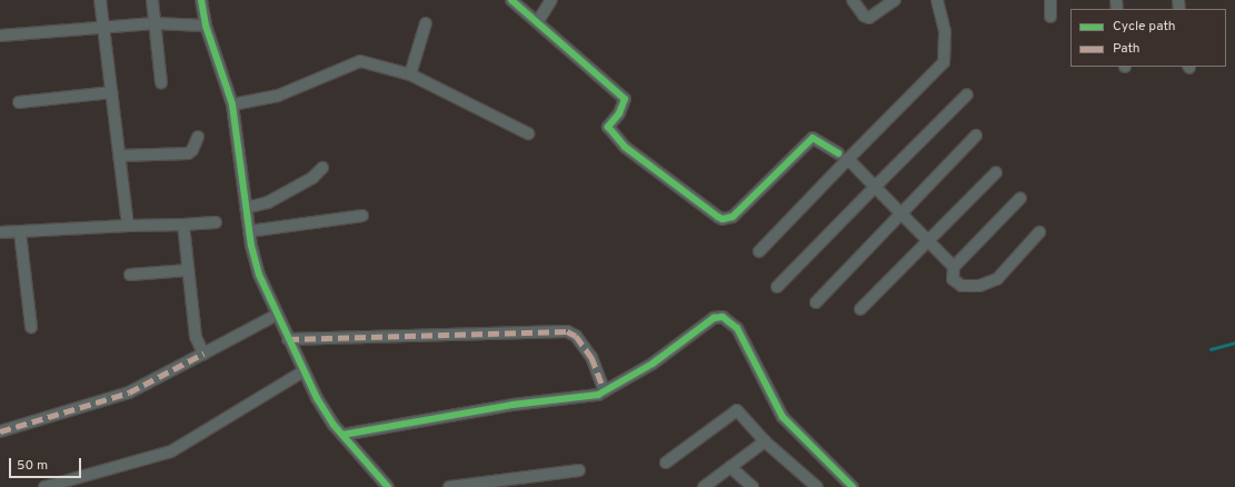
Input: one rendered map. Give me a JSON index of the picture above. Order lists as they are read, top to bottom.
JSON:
{
  "legend": ["Cycle path", "Path"],
  "scale_bar": "50 m"
}
